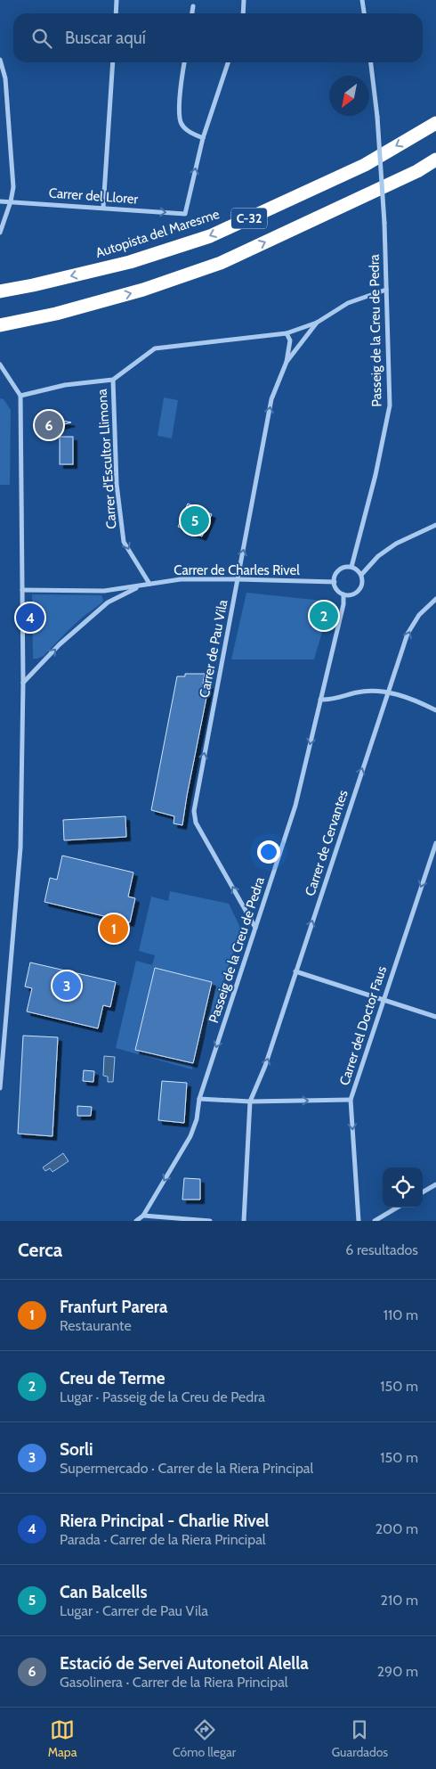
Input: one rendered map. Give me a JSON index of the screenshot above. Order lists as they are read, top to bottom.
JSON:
{
  "streets": {
    "highway": ["C-32", "Autopista del Maresme"],
    "street": [
      "Carrer del Llorer",
      "Passeig de la Creu de Pedra",
      "Carrer d'Escultor Llimona",
      "Carrer de Charles Rivel",
      "Carrer de Pau Vila",
      "Carrer de Cervantes",
      "Carrer del Doctor Faus"
    ]
  },
  "crossings": [
    ["Passeig de la Creu de Pedra", "Carrer de Charles Rivel"],
    ["Passeig de la Creu de Pedra", "Carrer de Pau Vila"],
    ["Carrer d'Escultor Llimona", "Carrer de Charles Rivel"],
    ["Carrer de Charles Rivel", "Carrer de Pau Vila"]
  ],
  "one_way": [
    "Passeig de la Creu de Pedra",
    "Carrer d'Escultor Llimona",
    "Carrer de Pau Vila",
    "Carrer de Cervantes",
    "Carrer del Doctor Faus"
  ],
  "north": "bottom left",
  "page": {
    "search": "Buscar aquí",
    "pins": [
      "6",
      "5",
      "2",
      "4",
      "1",
      "3"
    ],
    "heading": ["Cerca", "6 resultados"],
    "list": [
      {
        "mark": "1",
        "name": "Franfurt Parera",
        "note": "Restaurante",
        "value": "110 m"
      },
      {
        "mark": "2",
        "name": "Creu de Terme",
        "note": "Lugar · Passeig de la Creu de Pedra",
        "value": "150 m"
      },
      {
        "mark": "3",
        "name": "Sorli",
        "note": "Supermercado · Carrer de la Riera Principal",
        "value": "150 m"
      },
      {
        "mark": "4",
        "name": "Riera Principal - Charlie Rivel",
        "note": "Parada · Carrer de la Riera Principal",
        "value": "200 m"
      },
      {
        "mark": "5",
        "name": "Can Balcells",
        "note": "Lugar · Carrer de Pau Vila",
        "value": "210 m"
      },
      {
        "mark": "6",
        "name": "Estació de Servei Autonetoil Alella",
        "note": "Gasolinera · Carrer de la Riera Principal",
        "value": "290 m"
      }
    ],
    "nav": ["Mapa", "Cómo llegar", "Guardados"]
  }
}
